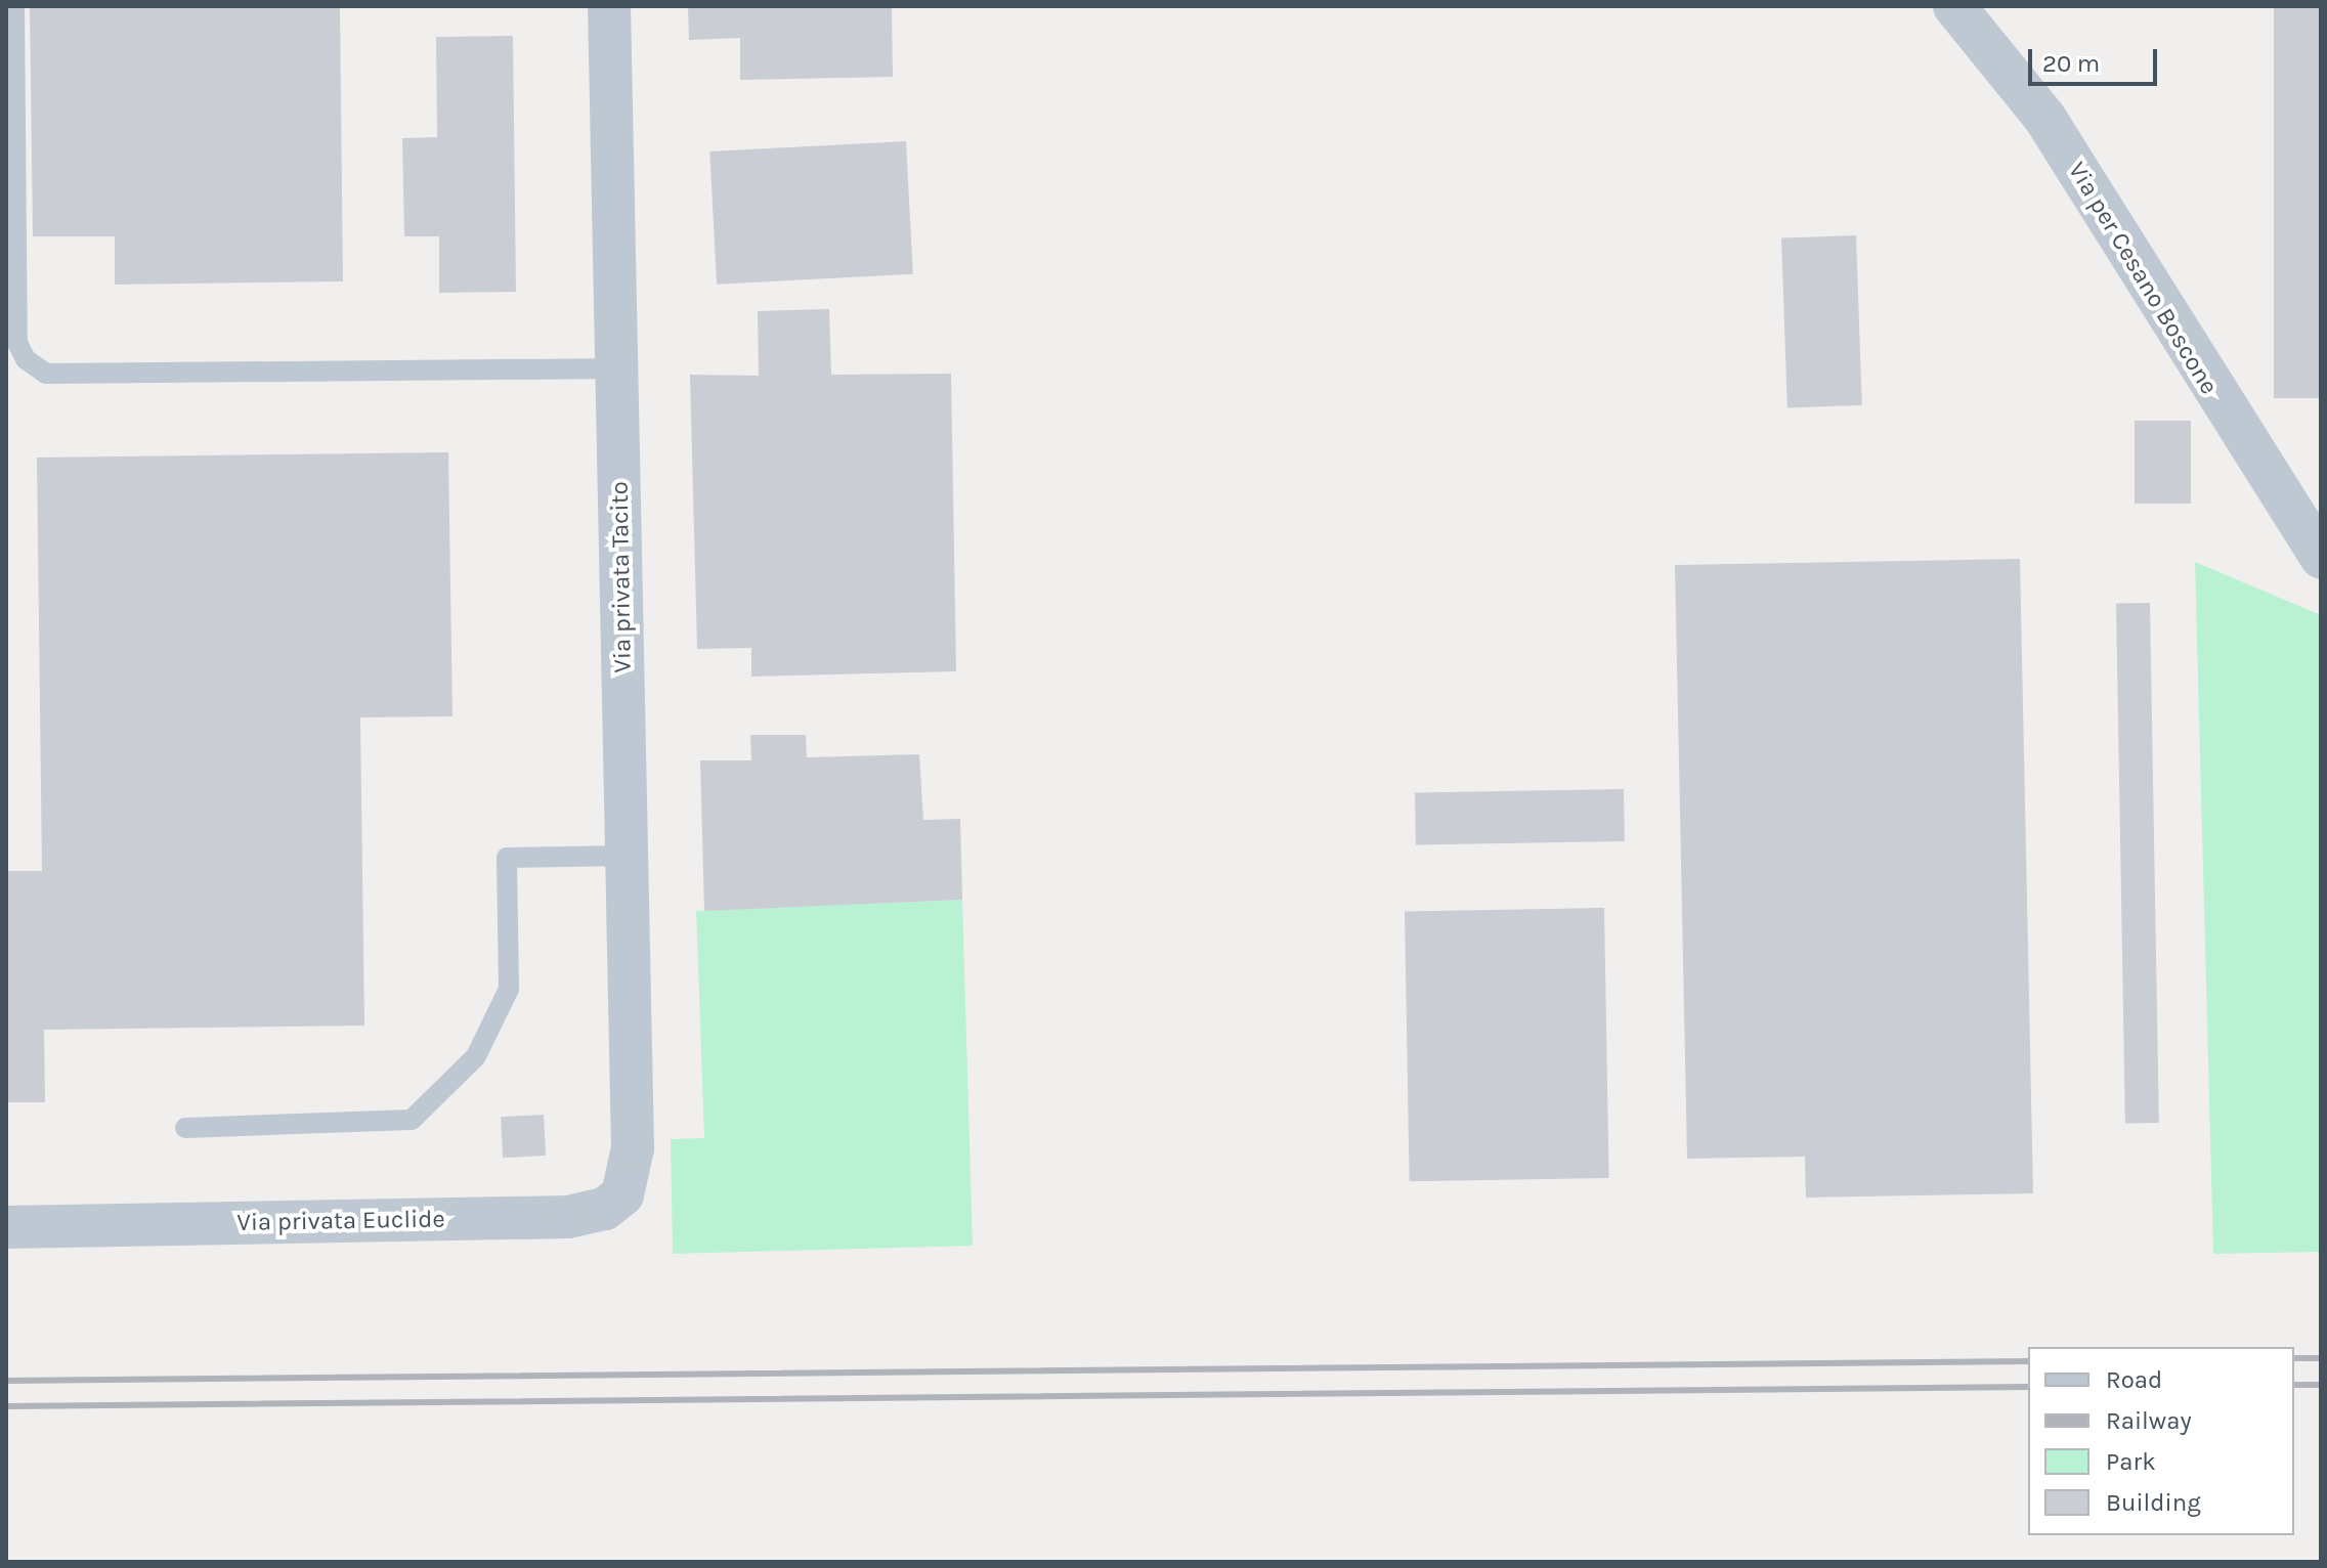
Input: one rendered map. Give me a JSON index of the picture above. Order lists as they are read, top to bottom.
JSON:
{
  "streets": {
    "street": ["Via per Cesano Boscone", "Via privata Tacito", "Via privata Euclide"]
  },
  "crossings": [
    ["Via privata Tacito", "Via privata Euclide"]
  ],
  "legend": [
    "Road",
    "Railway",
    "Park",
    "Building"
  ],
  "scale_bar": "20 m"
}
